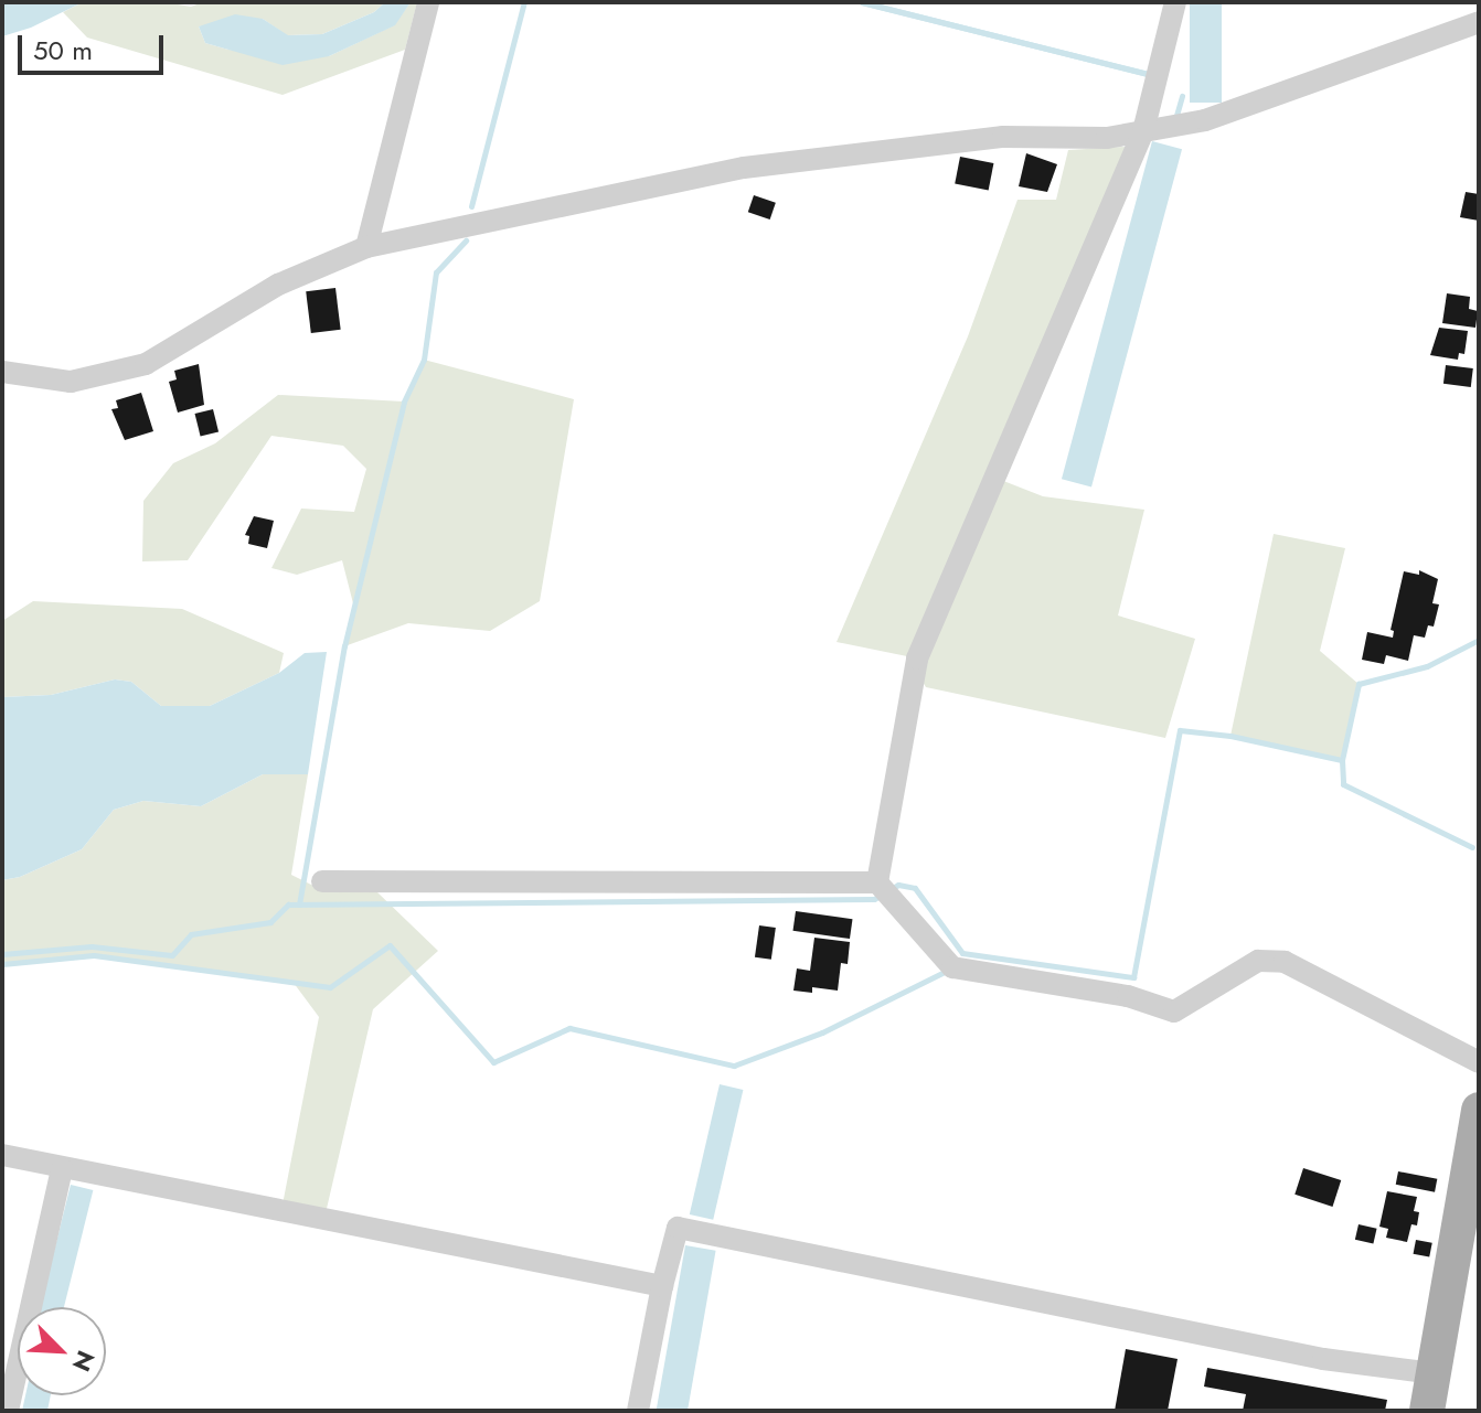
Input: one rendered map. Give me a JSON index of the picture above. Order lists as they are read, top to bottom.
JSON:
{
  "scale_bar": "50 m",
  "north": "bottom right"
}
